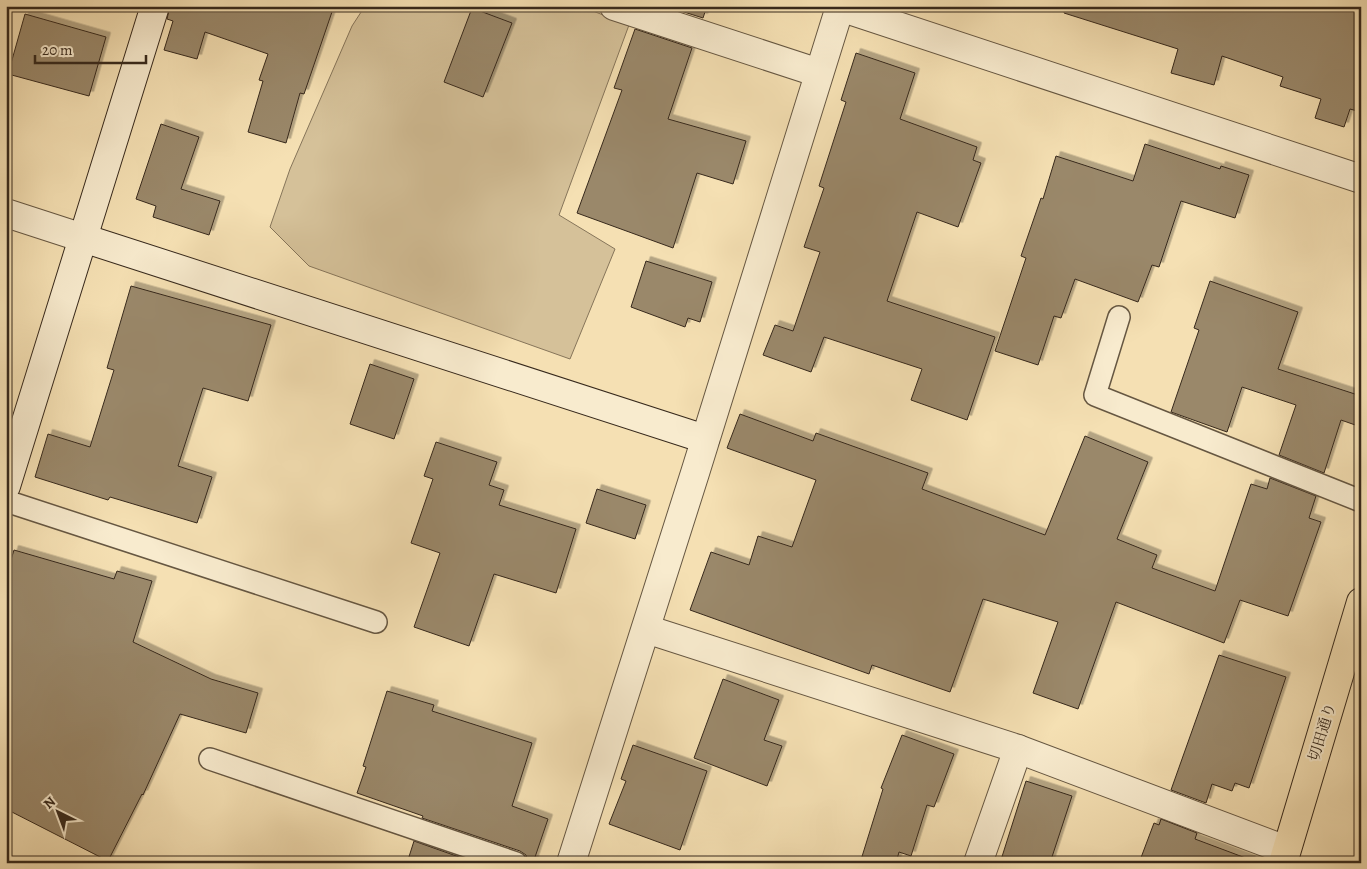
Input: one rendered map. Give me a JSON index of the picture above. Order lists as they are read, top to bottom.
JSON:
{
  "streets": {
    "main road": ["切田通り"]
  },
  "scale_bar": "20 m",
  "north": "top left"
}
